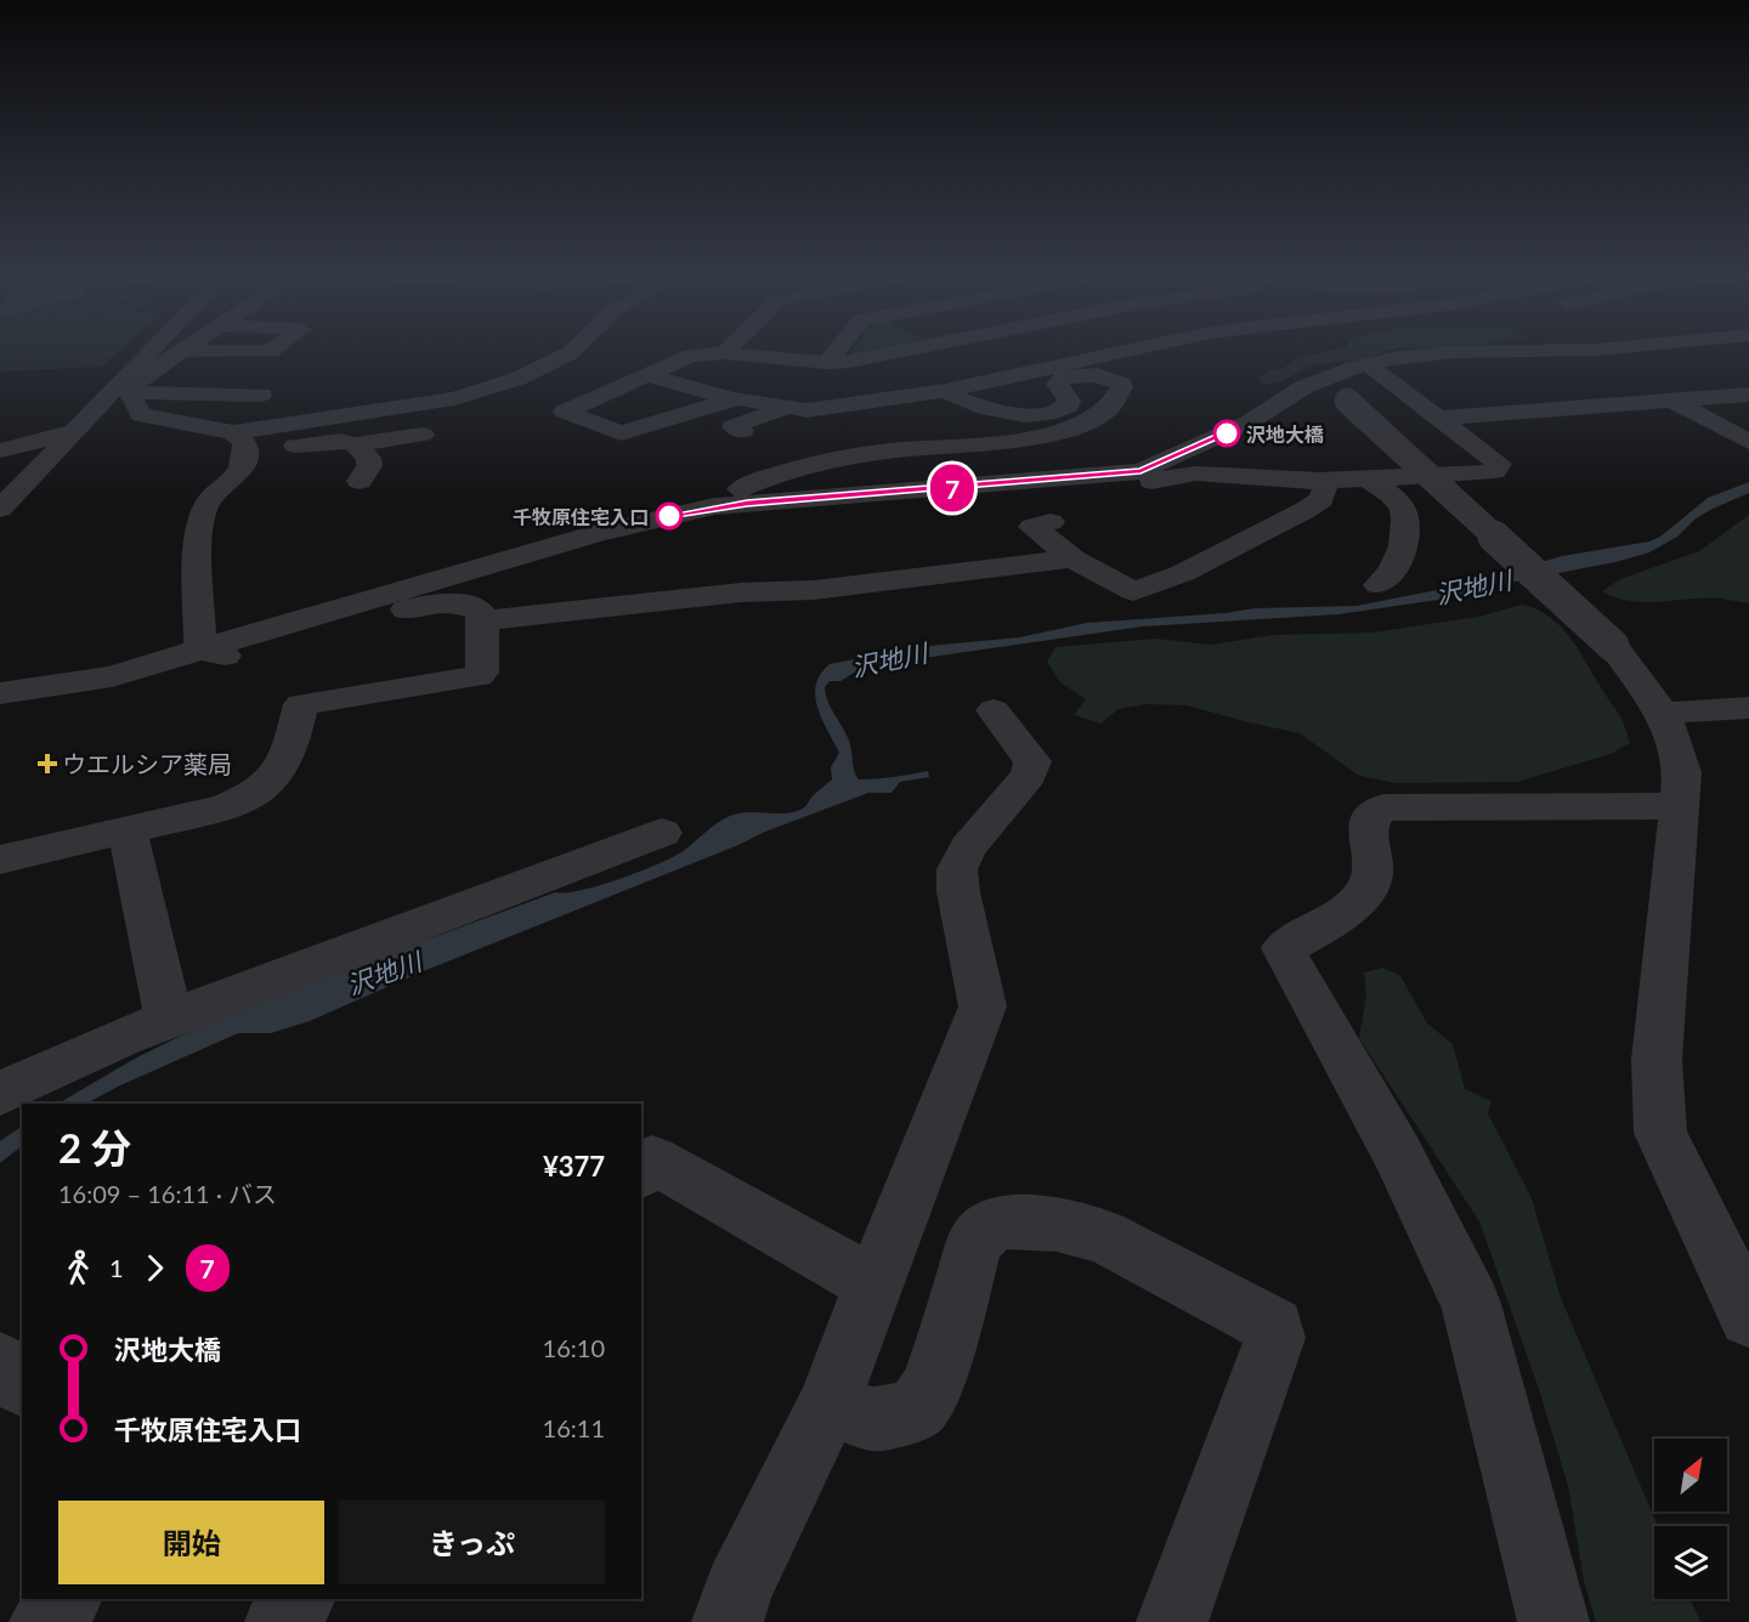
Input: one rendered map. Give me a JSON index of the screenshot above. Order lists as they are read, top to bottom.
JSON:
{
  "water": ["沢地川"],
  "places": {
    "other": ["沢地大橋", "千牧原住宅入口"],
    "health": ["ウエルシア薬局"]
  },
  "lines": ["bus line 7"],
  "north": "top right",
  "page": {
    "on_map": "7",
    "heading": ["2 分", "16:09 – 16:11 · バス", "¥377"],
    "legs": ["1", "7"],
    "list": [
      {
        "name": "沢地大橋",
        "value": "16:10"
      },
      {
        "name": "千牧原住宅入口",
        "value": "16:11"
      }
    ],
    "buttons": ["開始", "きっぷ"]
  }
}
